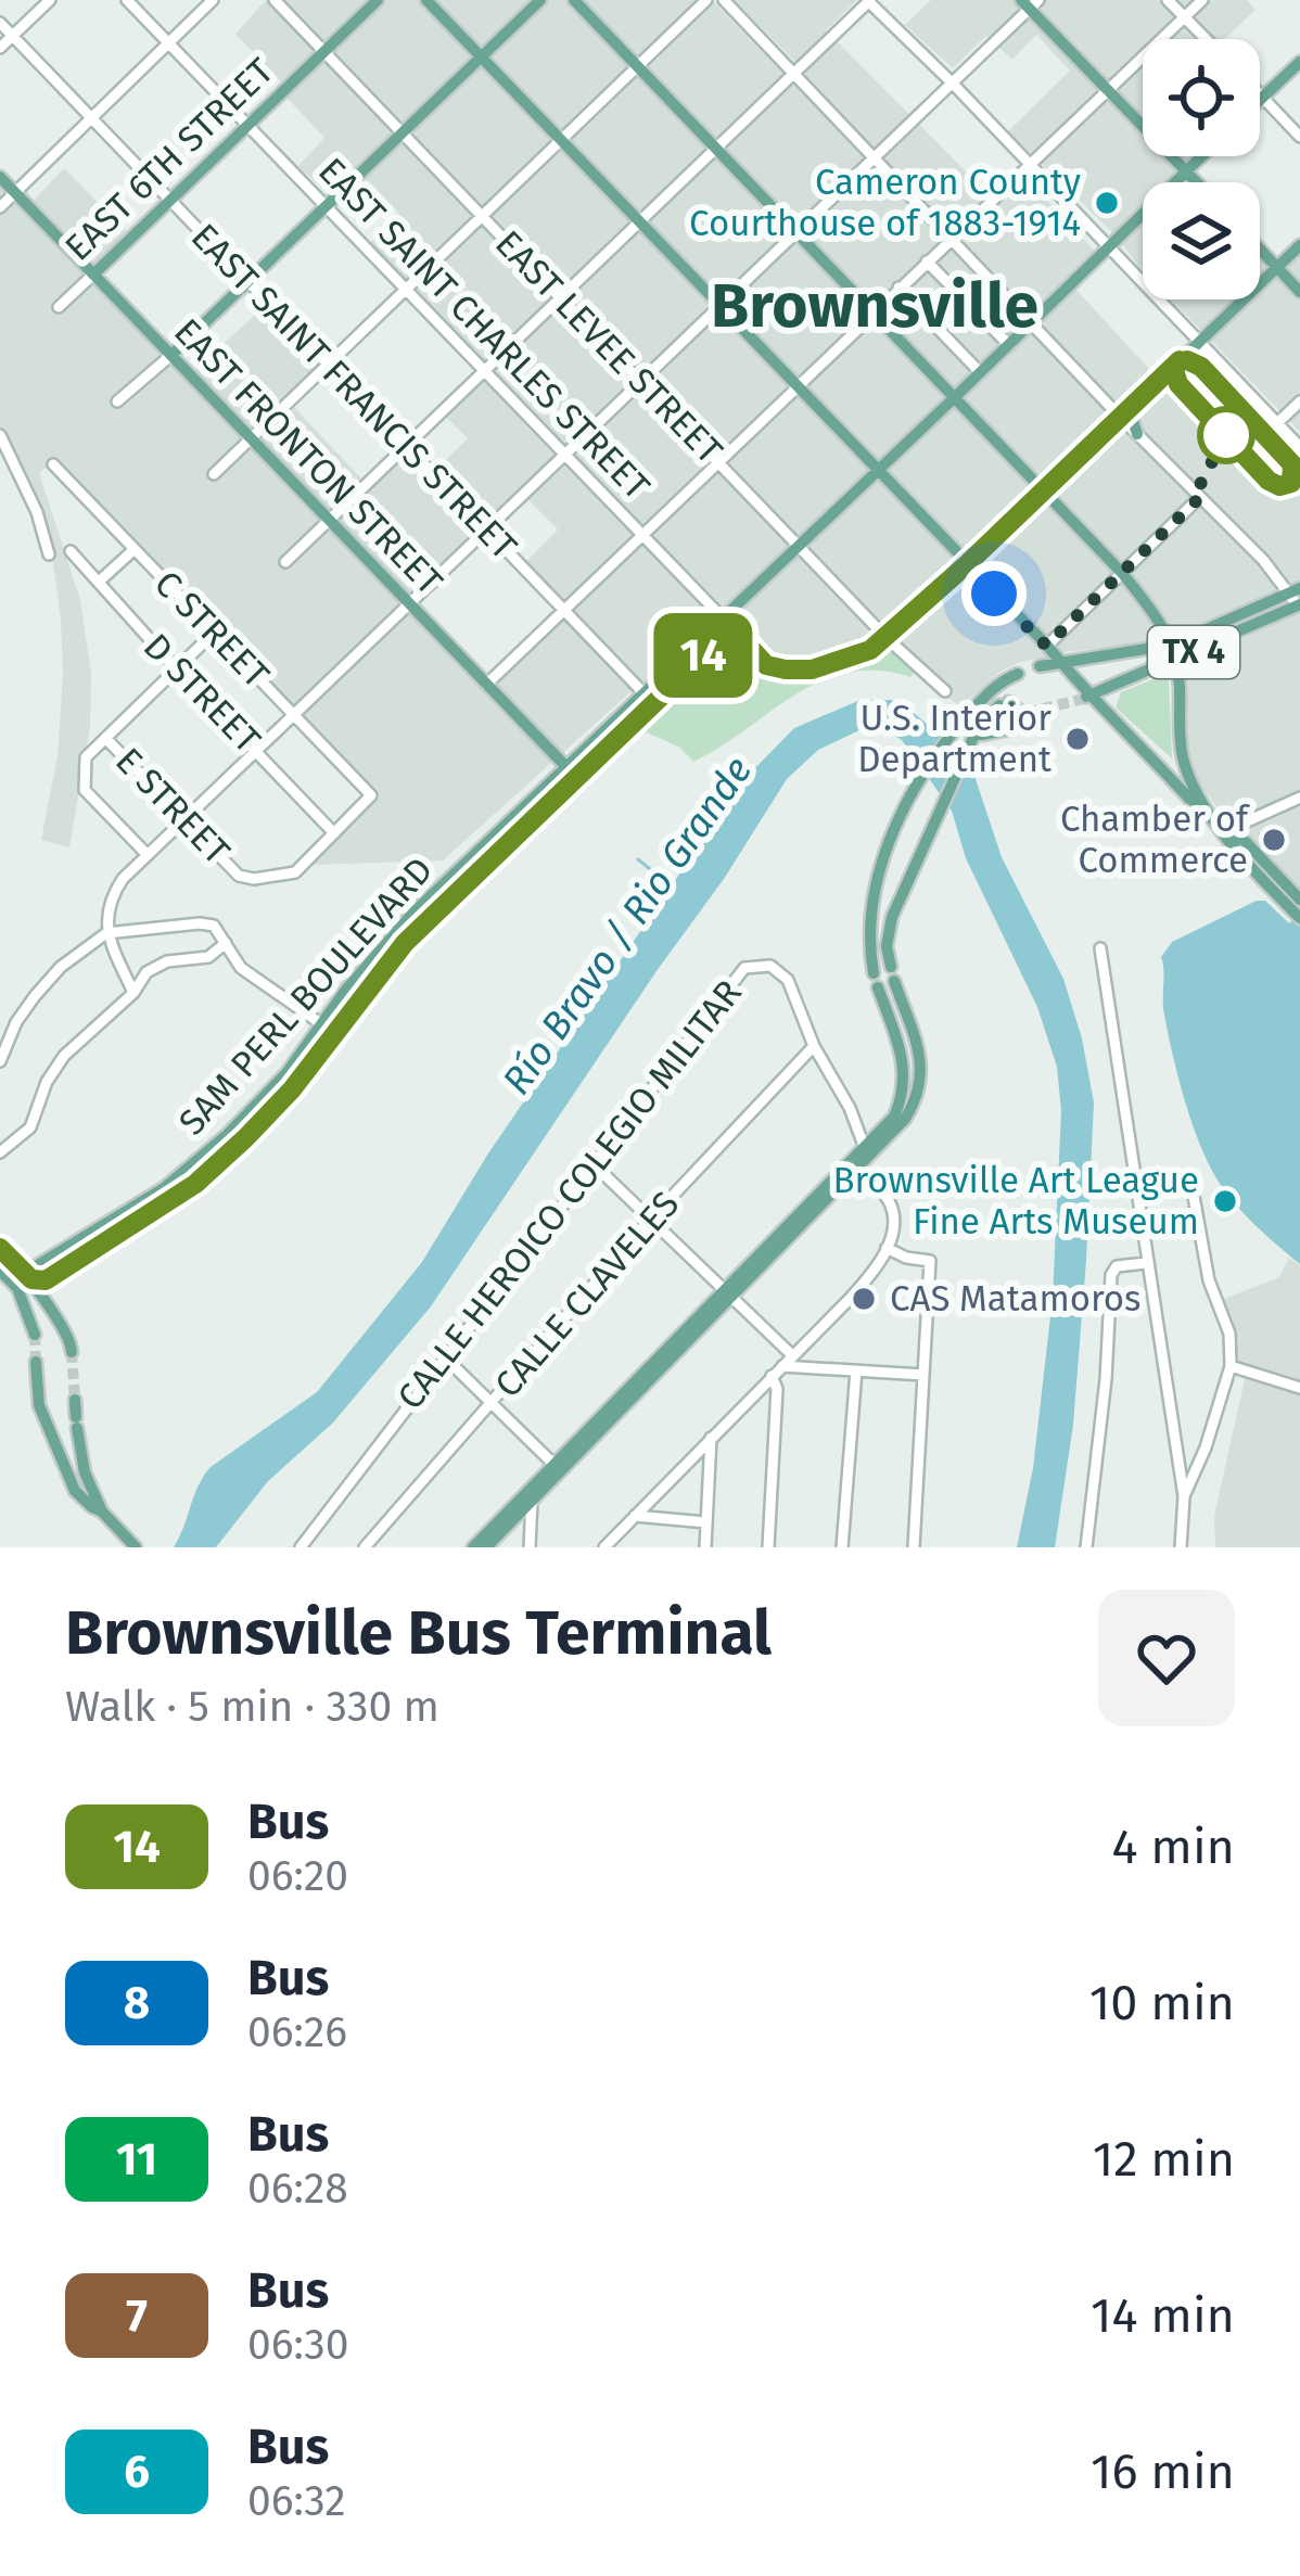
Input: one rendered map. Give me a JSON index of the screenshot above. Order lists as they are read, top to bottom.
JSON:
{
  "streets": {
    "main road": [
      "EAST 6TH STREET",
      "EAST SAINT CHARLES STREET",
      "EAST FRONTON STREET",
      "TX 4",
      "SAM PERL BOULEVARD"
    ],
    "street": [
      "EAST LEVEE STREET",
      "EAST SAINT FRANCIS STREET",
      "C STREET",
      "D STREET",
      "E STREET",
      "CALLE HEROICO COLEGIO MILITAR",
      "CALLE CLAVELES"
    ]
  },
  "crossings": [
    ["EAST 6TH STREET", "EAST SAINT CHARLES STREET"],
    ["EAST 6TH STREET", "EAST LEVEE STREET"],
    ["EAST 6TH STREET", "EAST SAINT FRANCIS STREET"],
    ["EAST 6TH STREET", "EAST FRONTON STREET"],
    ["EAST SAINT CHARLES STREET", "EAST LEVEE STREET"],
    ["EAST SAINT CHARLES STREET", "SAM PERL BOULEVARD"],
    ["EAST LEVEE STREET", "SAM PERL BOULEVARD"],
    ["EAST SAINT FRANCIS STREET", "SAM PERL BOULEVARD"],
    ["EAST FRONTON STREET", "SAM PERL BOULEVARD"],
    ["C STREET", "D STREET"],
    ["C STREET", "E STREET"],
    ["D STREET", "E STREET"],
    ["CALLE HEROICO COLEGIO MILITAR", "CALLE CLAVELES"]
  ],
  "districts": ["Brownsville"],
  "water": ["Río Bravo / Rio Grande"],
  "places": [
    "Cameron County Courthouse of 1883-1914",
    "U.S. Interior Department",
    "Chamber of Commerce",
    "Brownsville Art League Fine Arts Museum",
    "CAS Matamoros"
  ],
  "lines": ["bus line 14"],
  "page": {
    "on_map": "14",
    "heading": ["Brownsville Bus Terminal", "Walk · 5 min · 330 m"],
    "list": [
      {
        "mark": "14",
        "name": "Bus",
        "note": "06:20",
        "value": "4 min"
      },
      {
        "mark": "8",
        "name": "Bus",
        "note": "06:26",
        "value": "10 min"
      },
      {
        "mark": "11",
        "name": "Bus",
        "note": "06:28",
        "value": "12 min"
      },
      {
        "mark": "7",
        "name": "Bus",
        "note": "06:30",
        "value": "14 min"
      },
      {
        "mark": "6",
        "name": "Bus",
        "note": "06:32",
        "value": "16 min"
      }
    ]
  }
}
